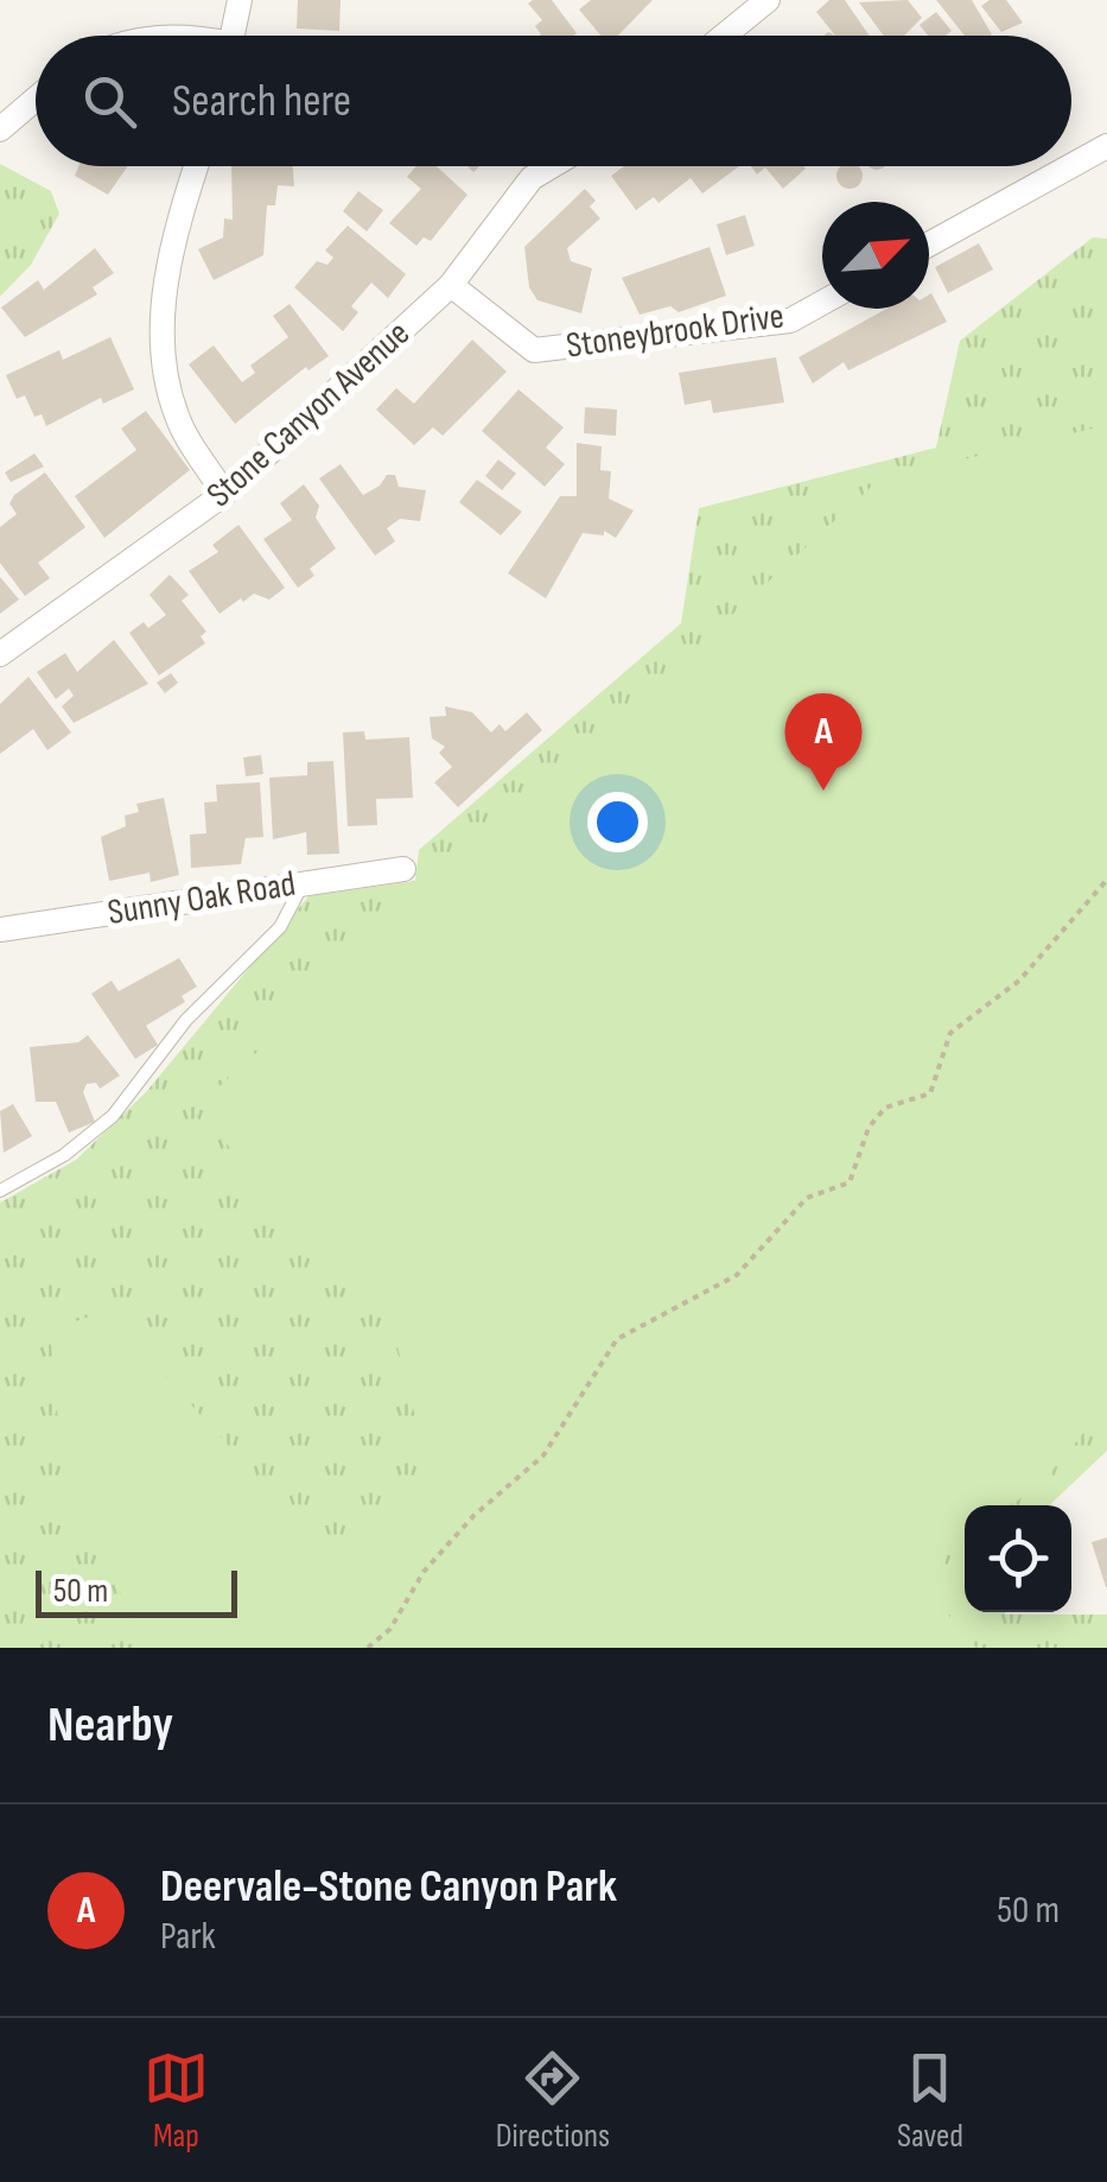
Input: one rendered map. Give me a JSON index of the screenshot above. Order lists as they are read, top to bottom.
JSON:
{
  "streets": {
    "street": ["Stoneybrook Drive", "Stone Canyon Avenue", "Sunny Oak Road"]
  },
  "crossings": [
    ["Stoneybrook Drive", "Stone Canyon Avenue"]
  ],
  "scale_bar": "50 m",
  "north": "top right",
  "page": {
    "search": "Search here",
    "pins": "A",
    "scale": "50 m",
    "heading": "Nearby",
    "list": [
      {
        "mark": "A",
        "name": "Deervale-Stone Canyon Park",
        "note": "Park",
        "value": "50 m"
      }
    ],
    "nav": ["Map", "Directions", "Saved"]
  }
}
